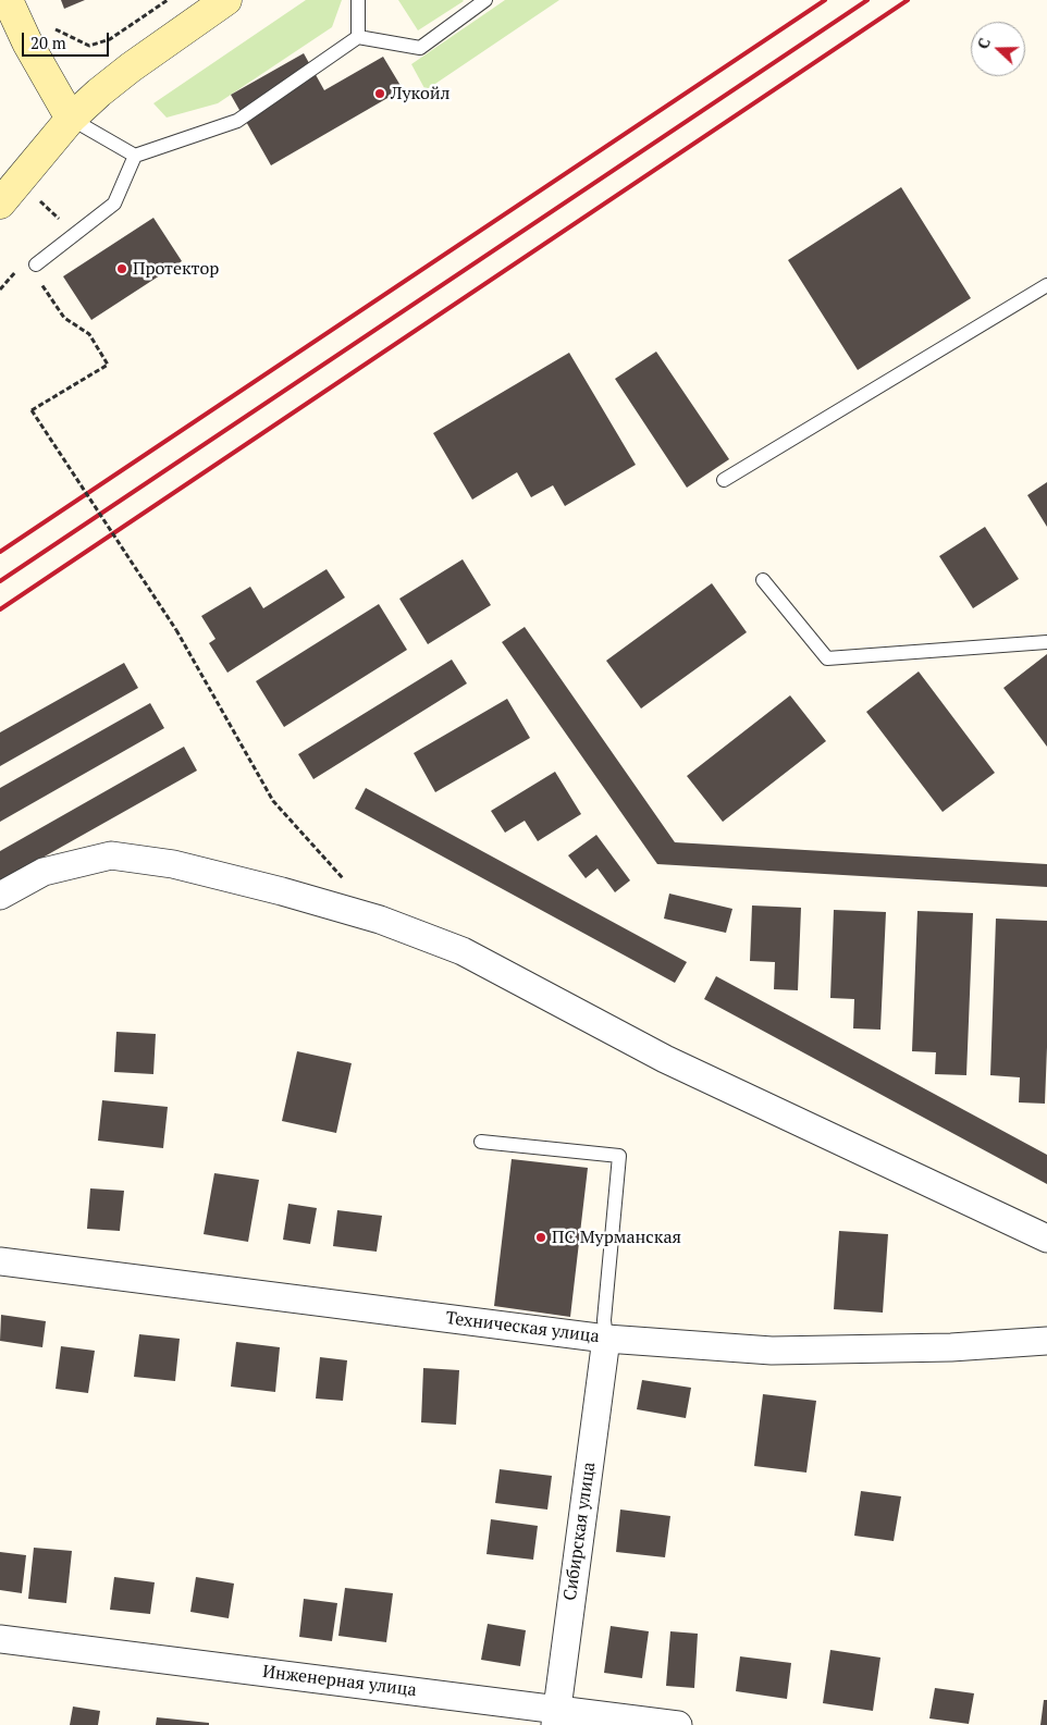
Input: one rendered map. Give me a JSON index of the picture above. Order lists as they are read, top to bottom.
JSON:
{
  "streets": {
    "street": ["Техническая улица", "Сибирская улица", "Инженерная улица"]
  },
  "crossings": [
    ["Техническая улица", "Сибирская улица"],
    ["Сибирская улица", "Инженерная улица"]
  ],
  "places": ["Лукойл", "Протектор", "ПС Мурманская"],
  "scale_bar": "20 m",
  "north": "left"
}
